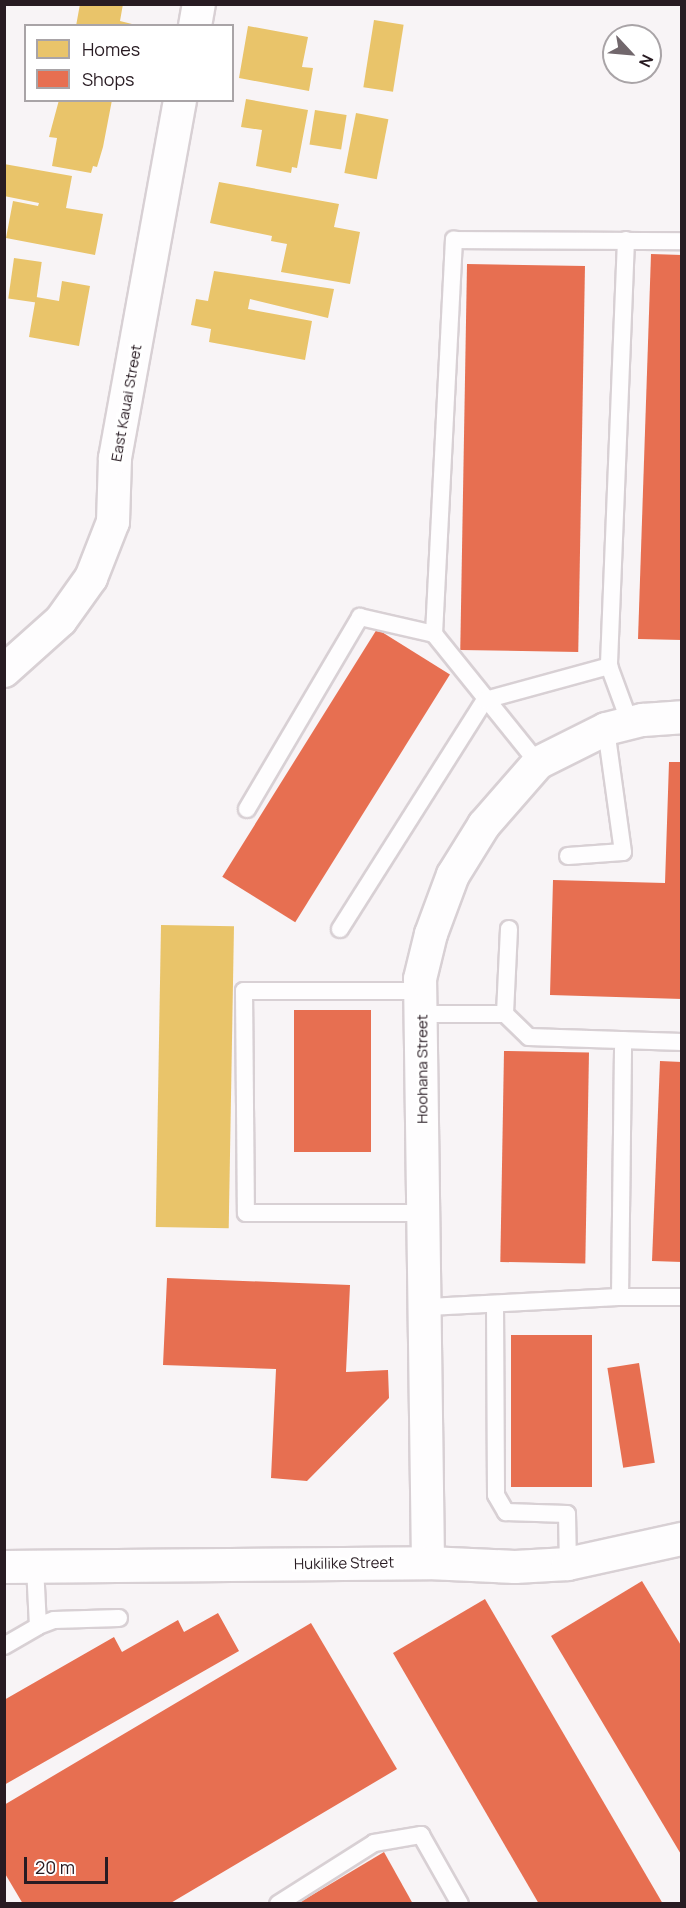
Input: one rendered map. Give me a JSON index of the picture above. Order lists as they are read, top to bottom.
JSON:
{
  "streets": {
    "street": ["East Kauai Street", "Hoohana Street", "Hukilike Street"]
  },
  "crossings": [
    ["Hoohana Street", "Hukilike Street"]
  ],
  "legend": ["Homes", "Shops"],
  "scale_bar": "20 m",
  "north": "bottom right"
}
